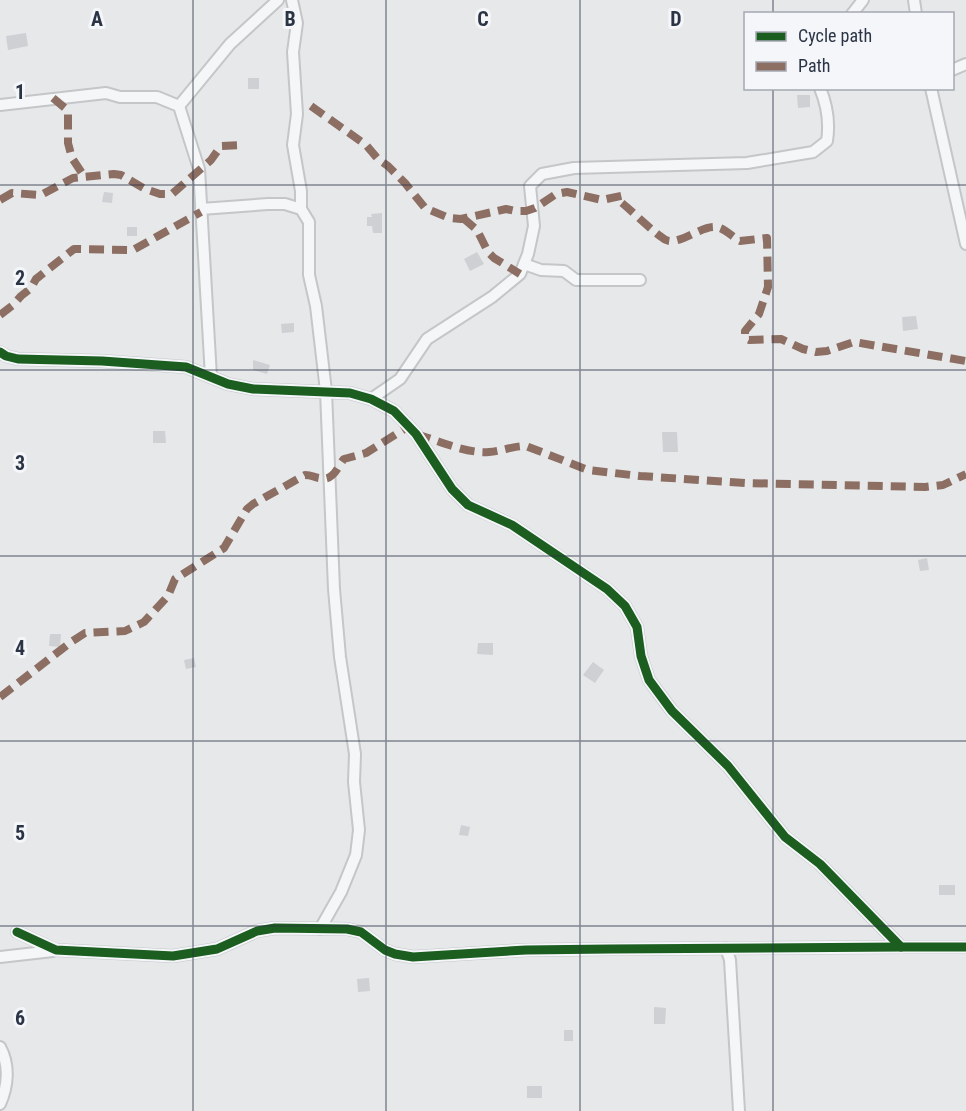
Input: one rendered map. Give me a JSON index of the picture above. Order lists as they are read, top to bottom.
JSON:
{
  "legend": ["Cycle path", "Path"],
  "grid": {
    "columns": [
      "A",
      "B",
      "C",
      "D"
    ],
    "rows": [
      "1",
      "2",
      "3",
      "4",
      "5",
      "6"
    ]
  }
}
